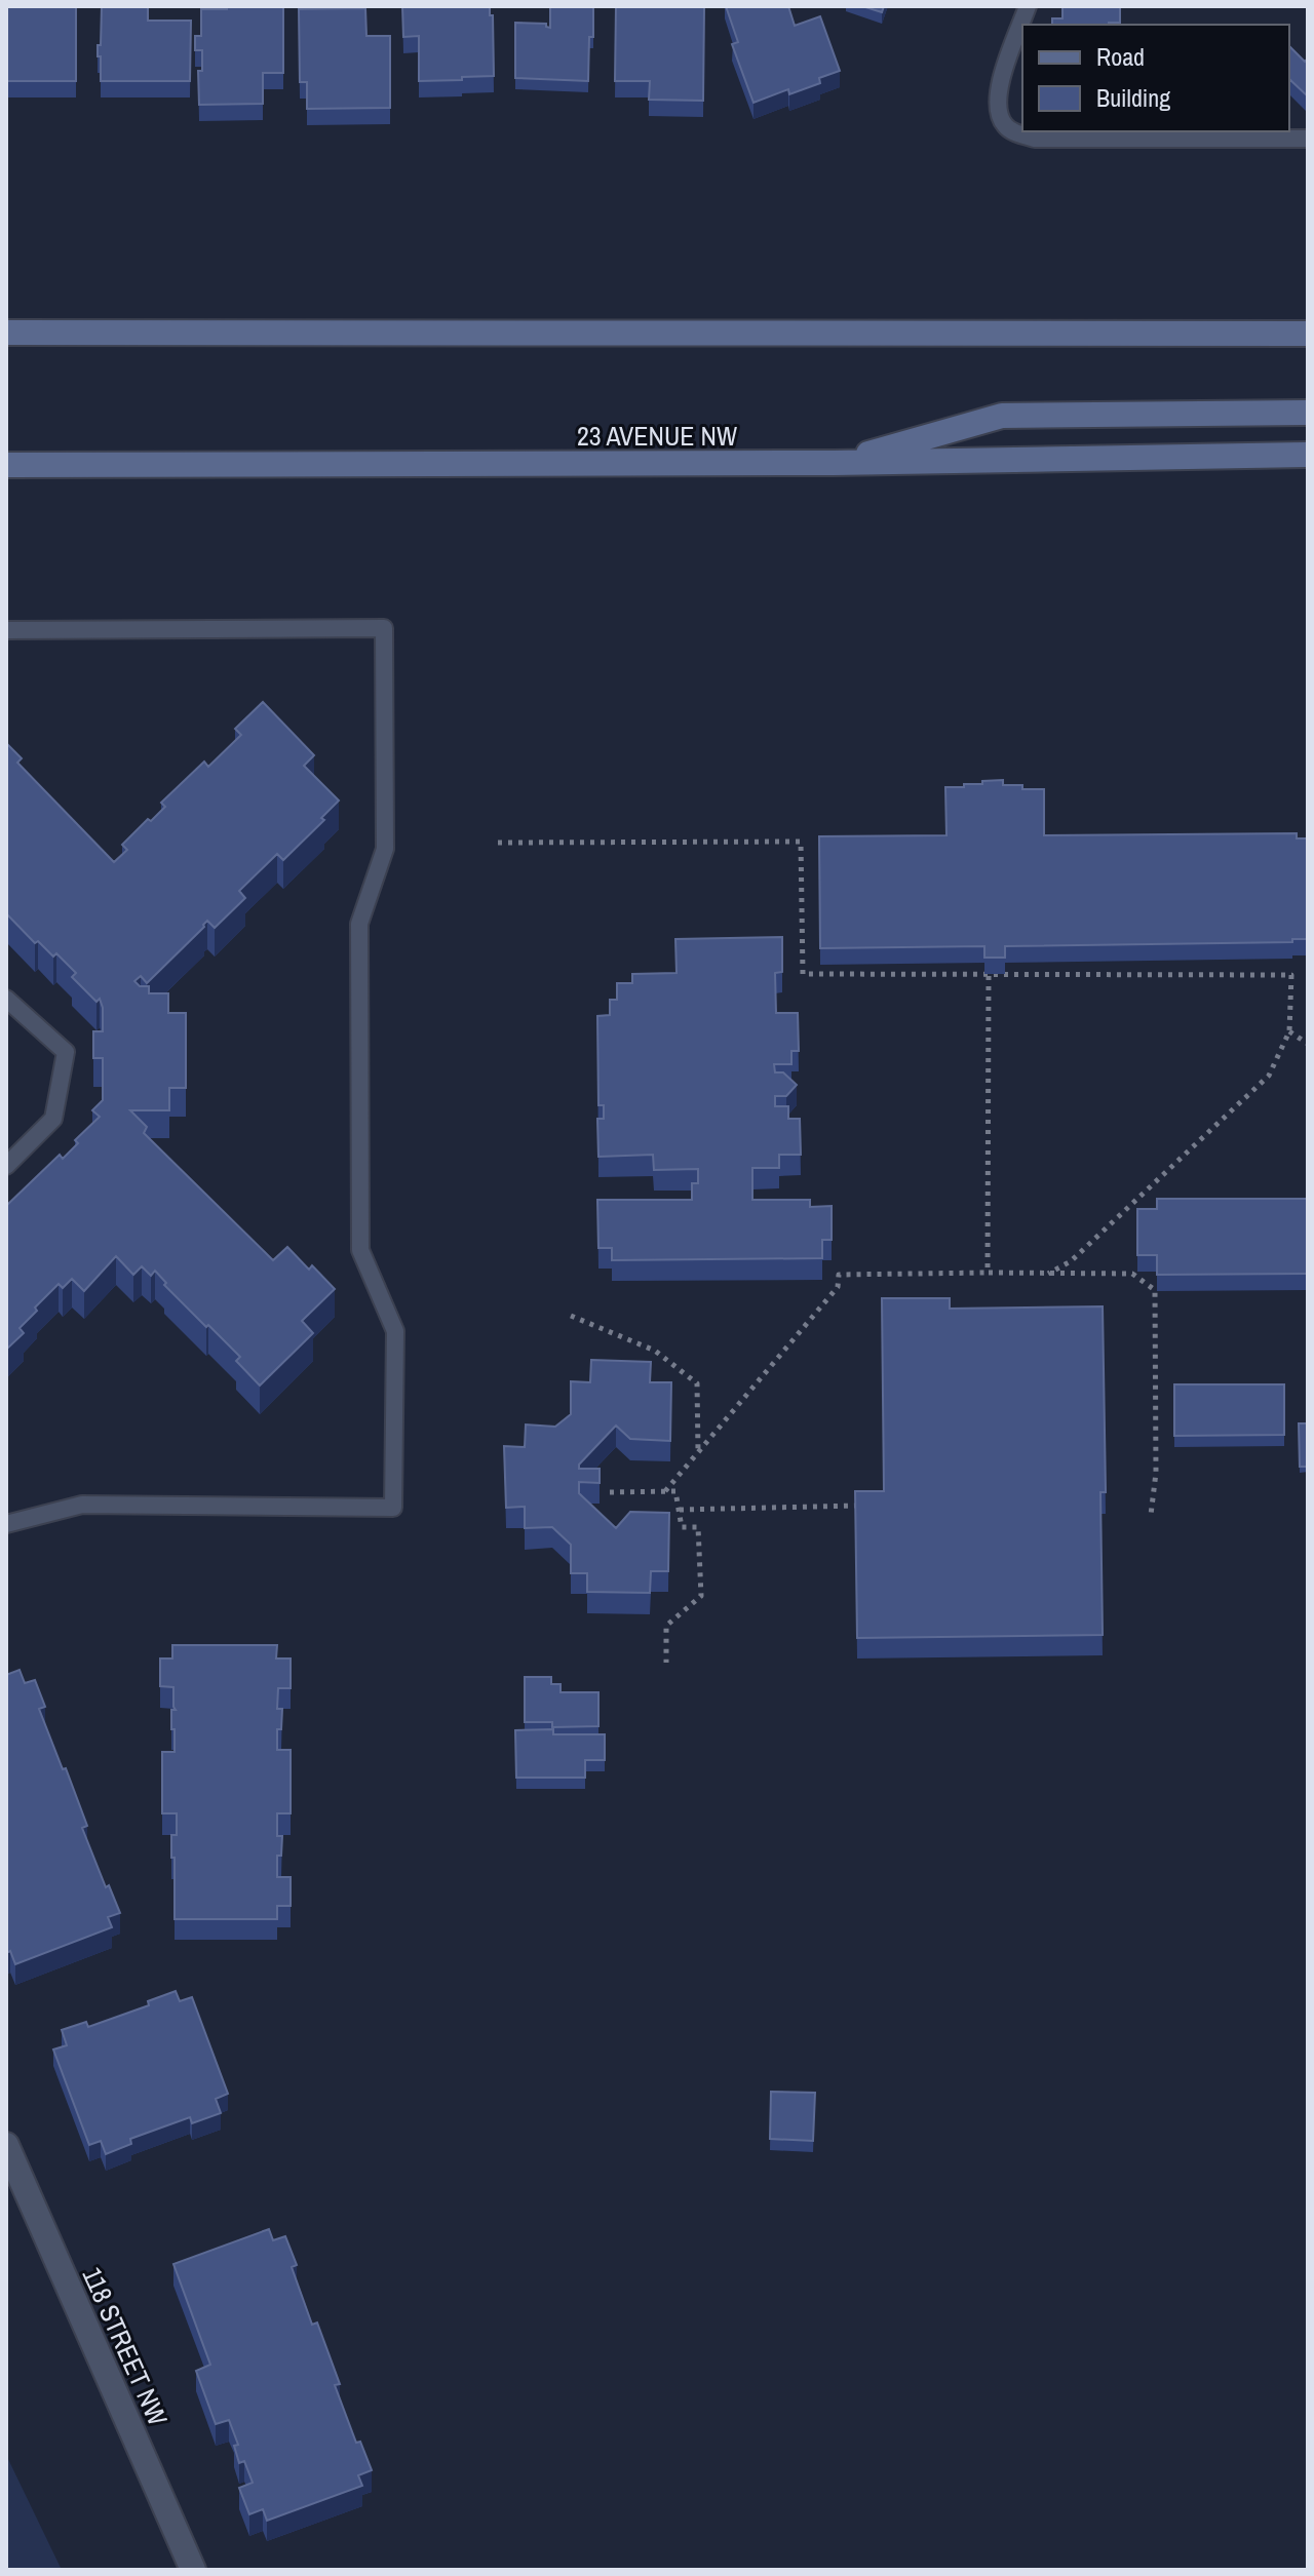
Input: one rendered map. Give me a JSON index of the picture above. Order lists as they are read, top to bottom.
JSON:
{
  "streets": {
    "main road": ["23 AVENUE NW"],
    "street": ["118 STREET NW"]
  },
  "legend": ["Road", "Building"]
}
